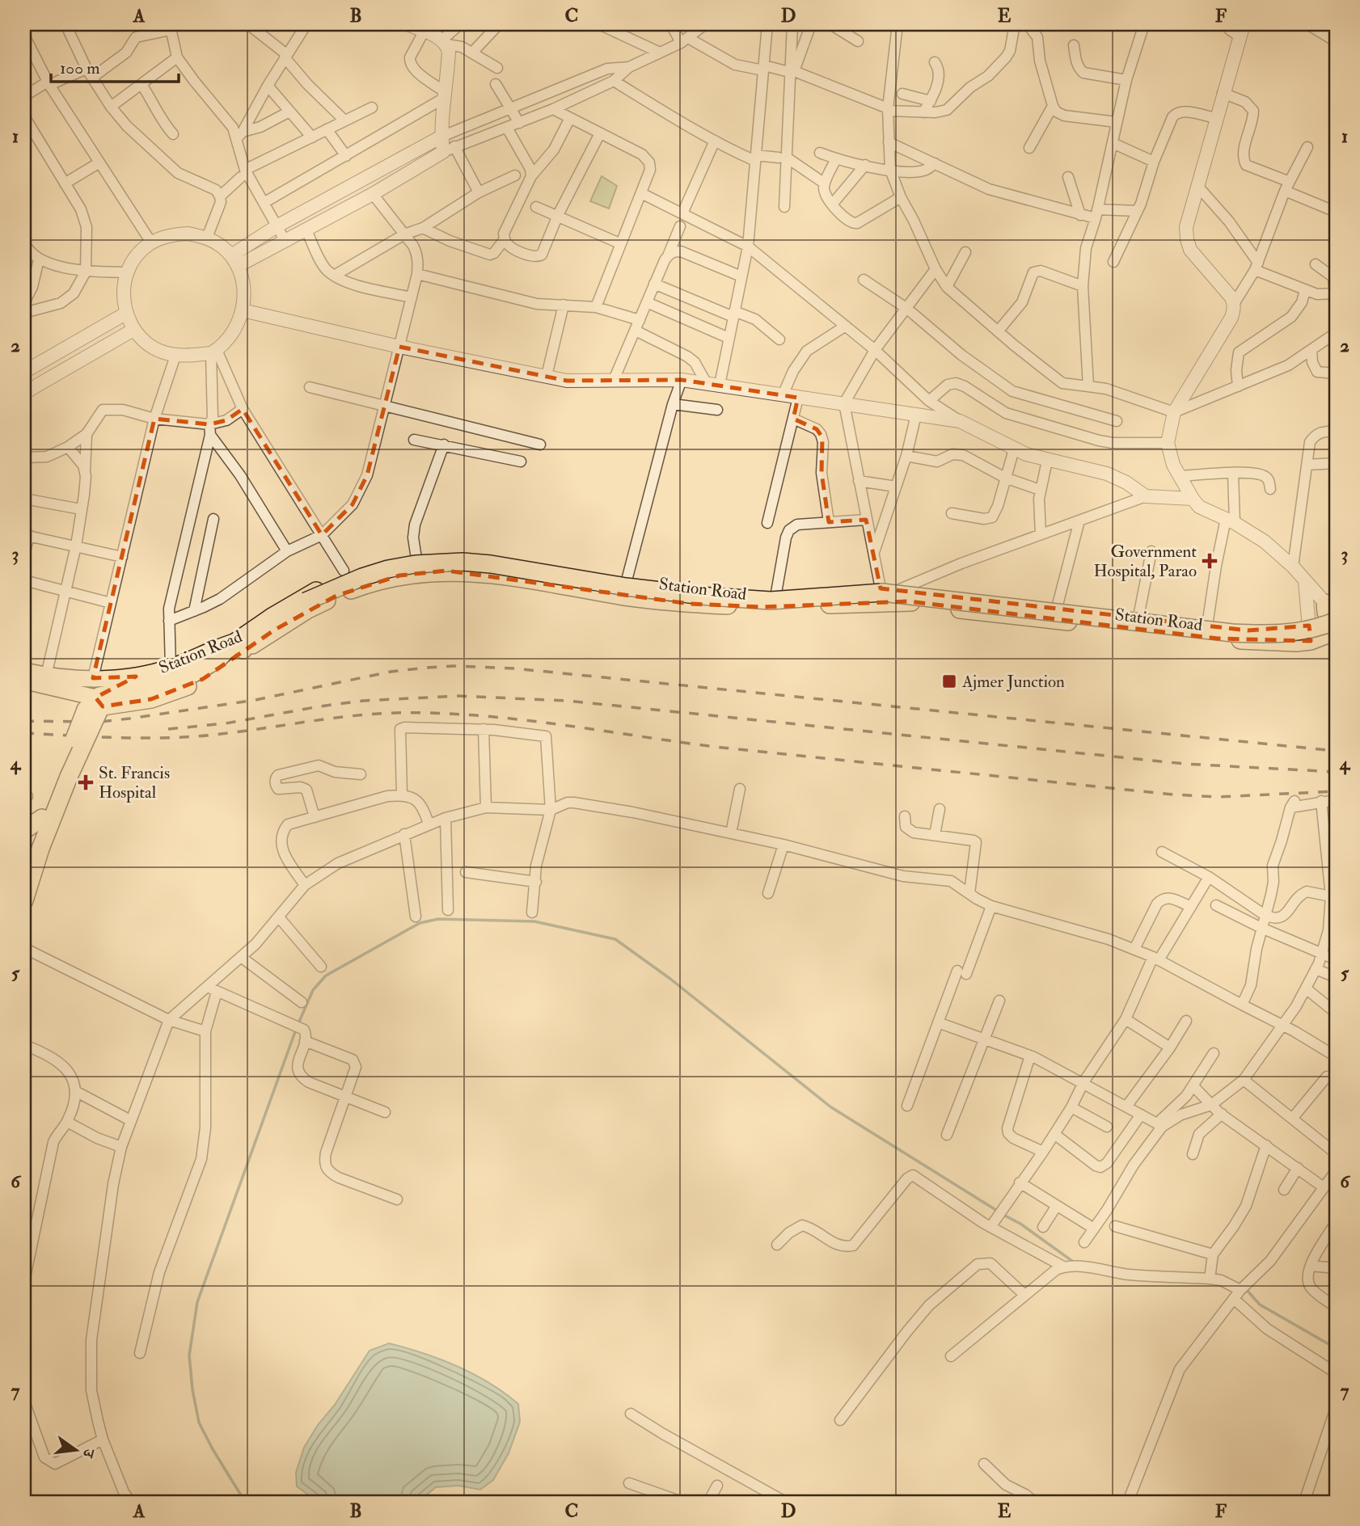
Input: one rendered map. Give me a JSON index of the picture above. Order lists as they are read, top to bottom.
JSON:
{
  "streets": {
    "highway": ["Station Road"]
  },
  "places": {
    "health": ["Government Hospital, Parao", "St. Francis Hospital"],
    "transit": ["Ajmer Junction"]
  },
  "scale_bar": "100 m",
  "north": "right",
  "grid": {
    "columns": [
      "A",
      "B",
      "C",
      "D",
      "E",
      "F"
    ],
    "rows": [
      "1",
      "2",
      "3",
      "4",
      "5",
      "6",
      "7"
    ]
  }
}
